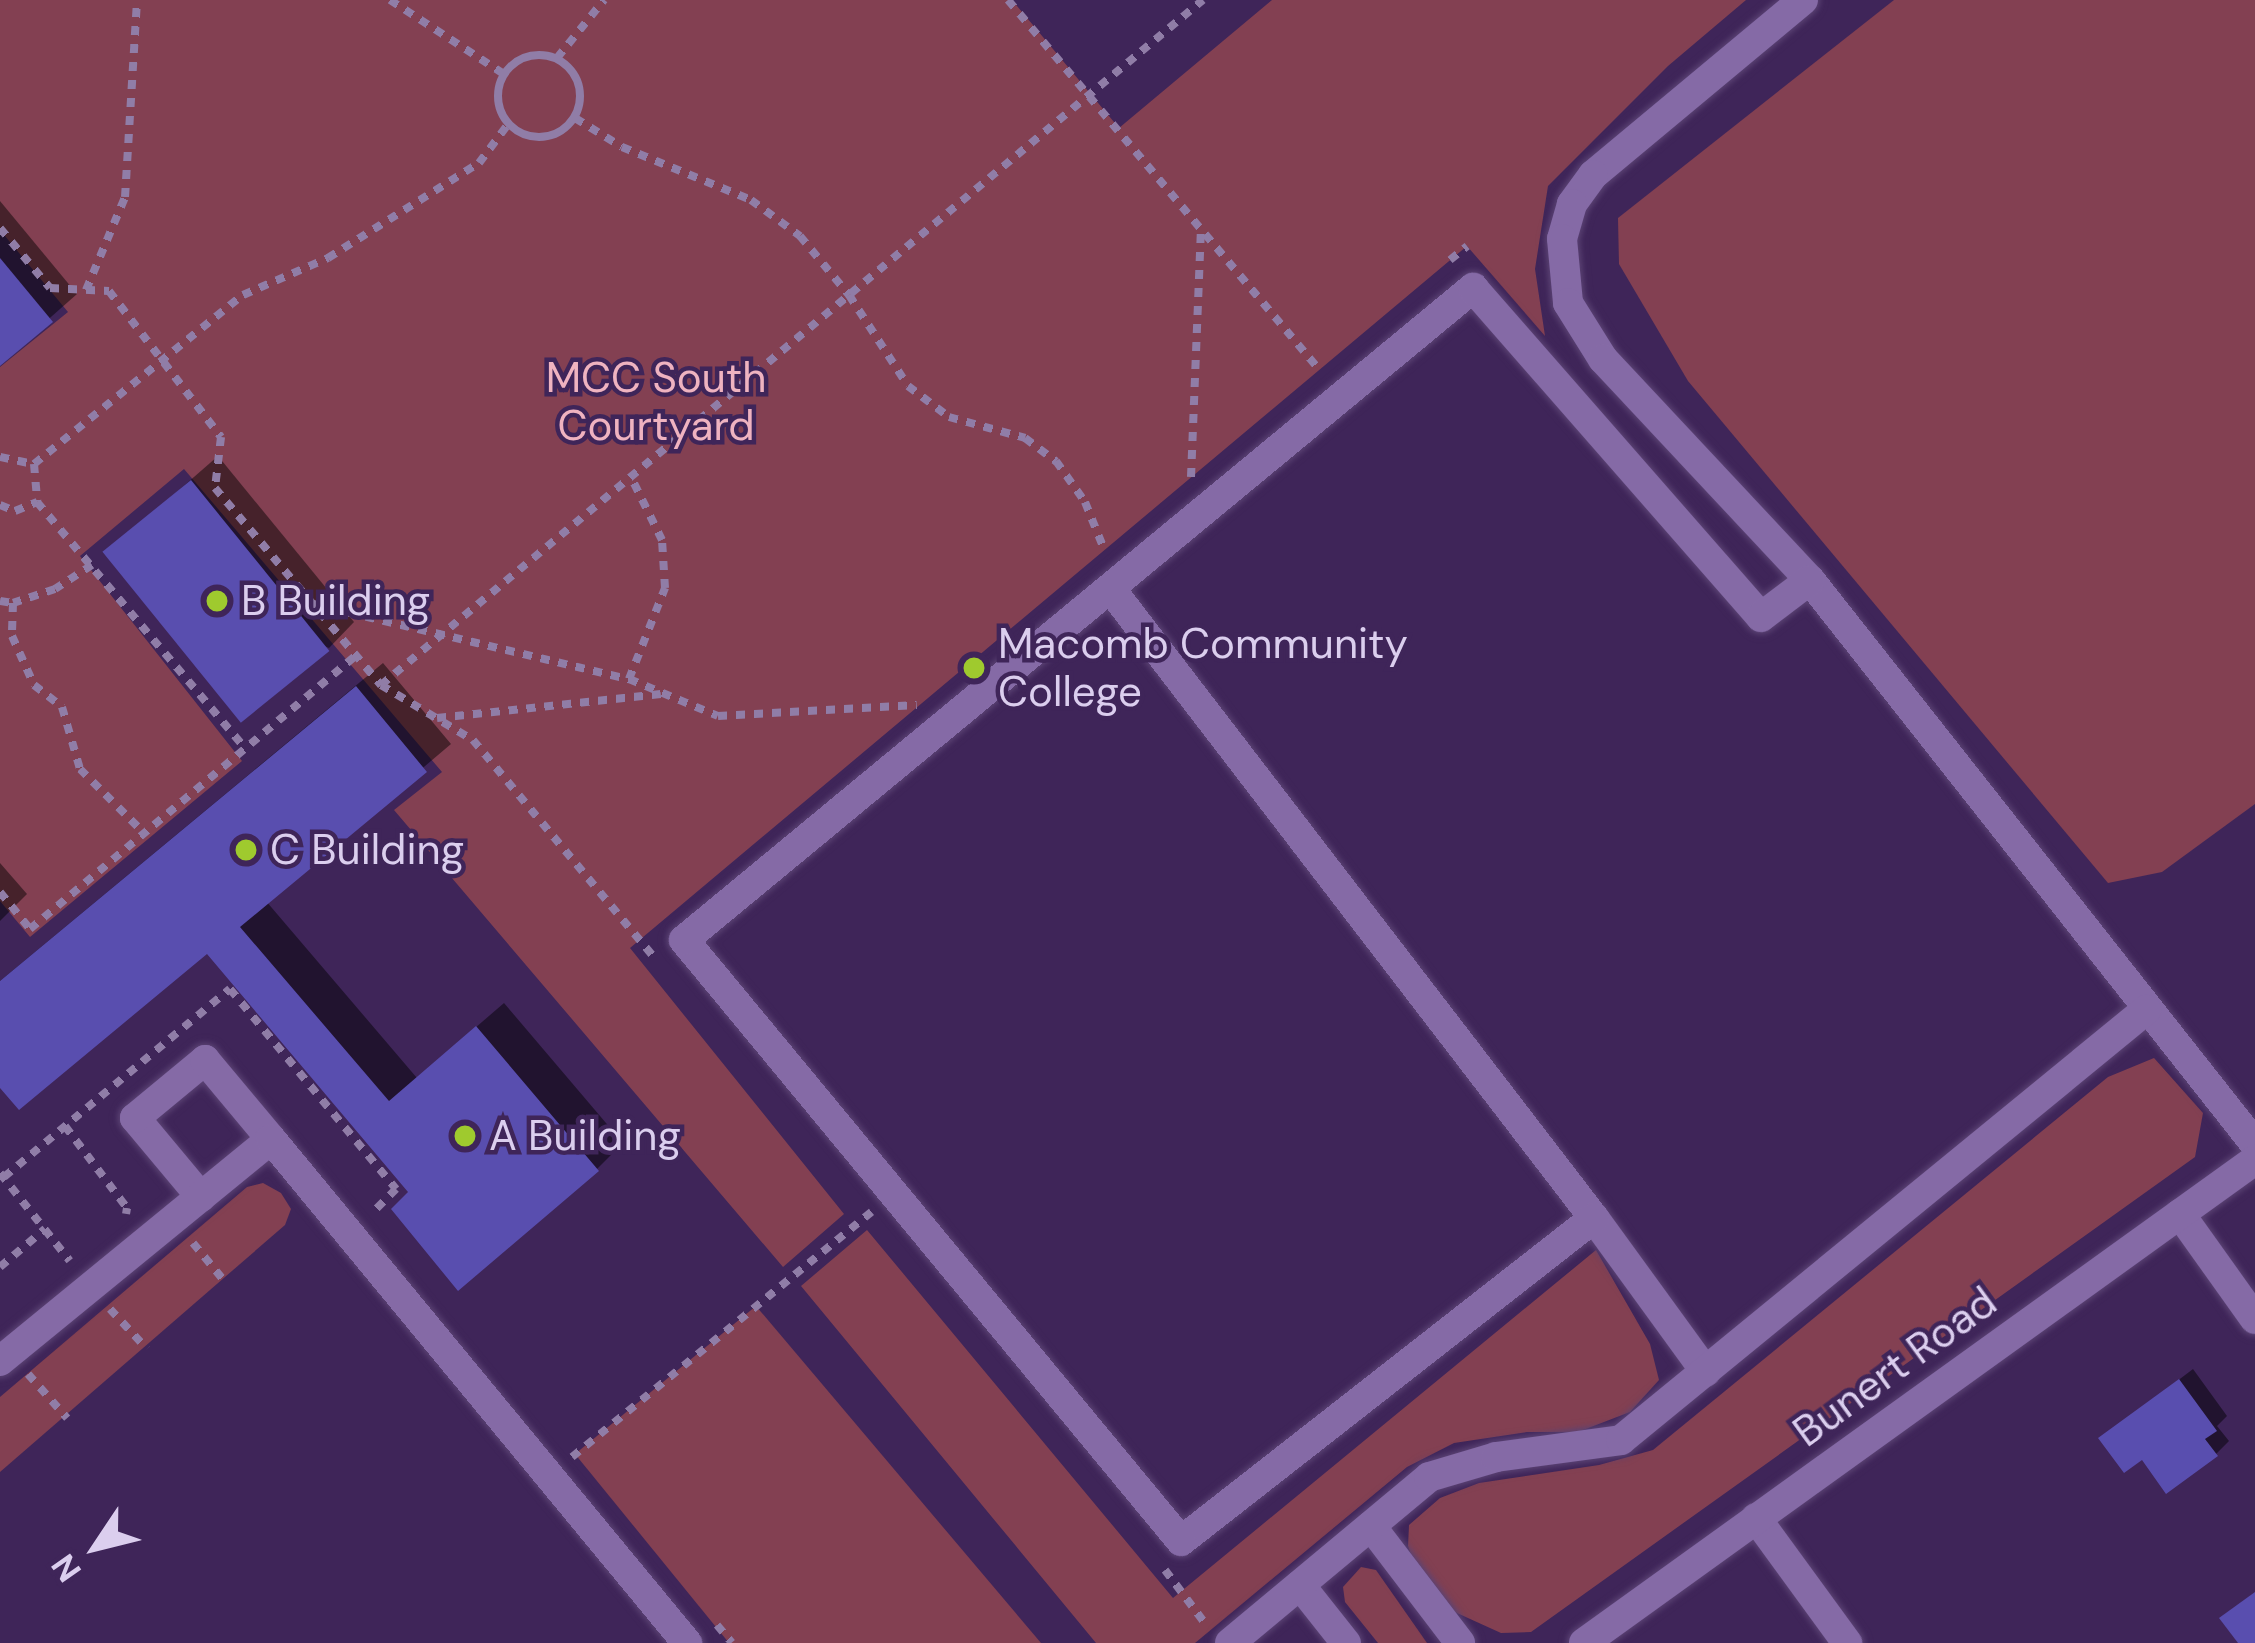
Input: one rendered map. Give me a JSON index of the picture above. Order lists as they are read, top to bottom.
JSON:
{
  "streets": {
    "street": ["Bunert Road"]
  },
  "parks": ["MCC South Courtyard"],
  "places": [
    "B Building",
    "Macomb Community College",
    "C Building",
    "A Building"
  ],
  "north": "bottom left"
}
